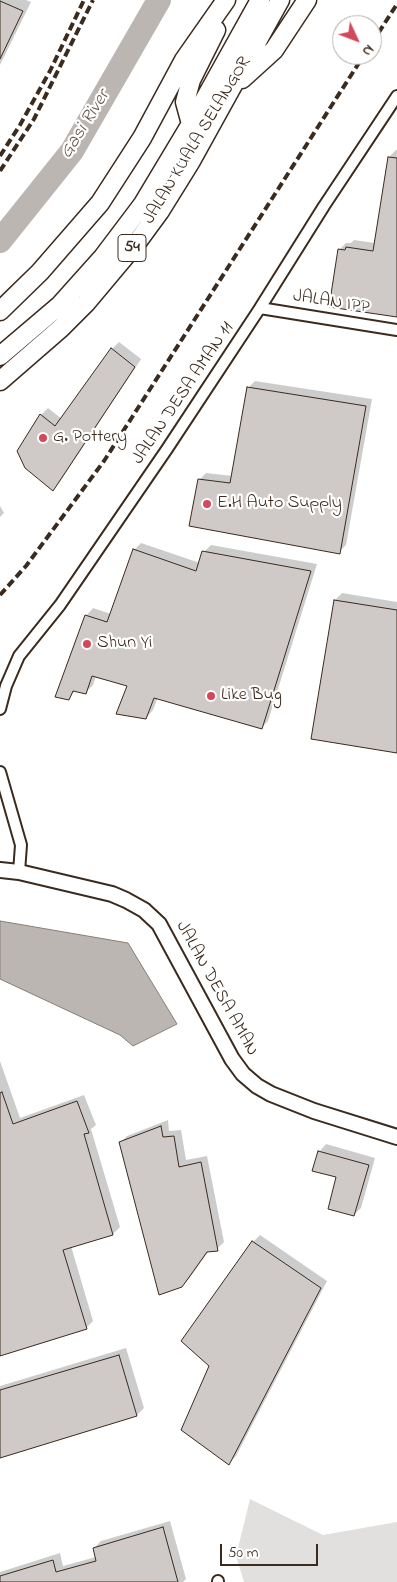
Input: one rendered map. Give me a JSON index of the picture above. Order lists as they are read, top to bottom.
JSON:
{
  "streets": {
    "highway": ["JALAN KUALA SELANGOR", "54"],
    "street": ["JALAN IPP", "JALAN DESA AMAN 11", "JALAN DESA AMAN"]
  },
  "crossings": [
    ["JALAN IPP", "JALAN DESA AMAN 11"]
  ],
  "water": ["Gasi River"],
  "places": [
    "G. Pottery",
    "E.H Auto Supply",
    "Shun Yi",
    "Like Bug"
  ],
  "scale_bar": "50 m",
  "north": "bottom right"
}
